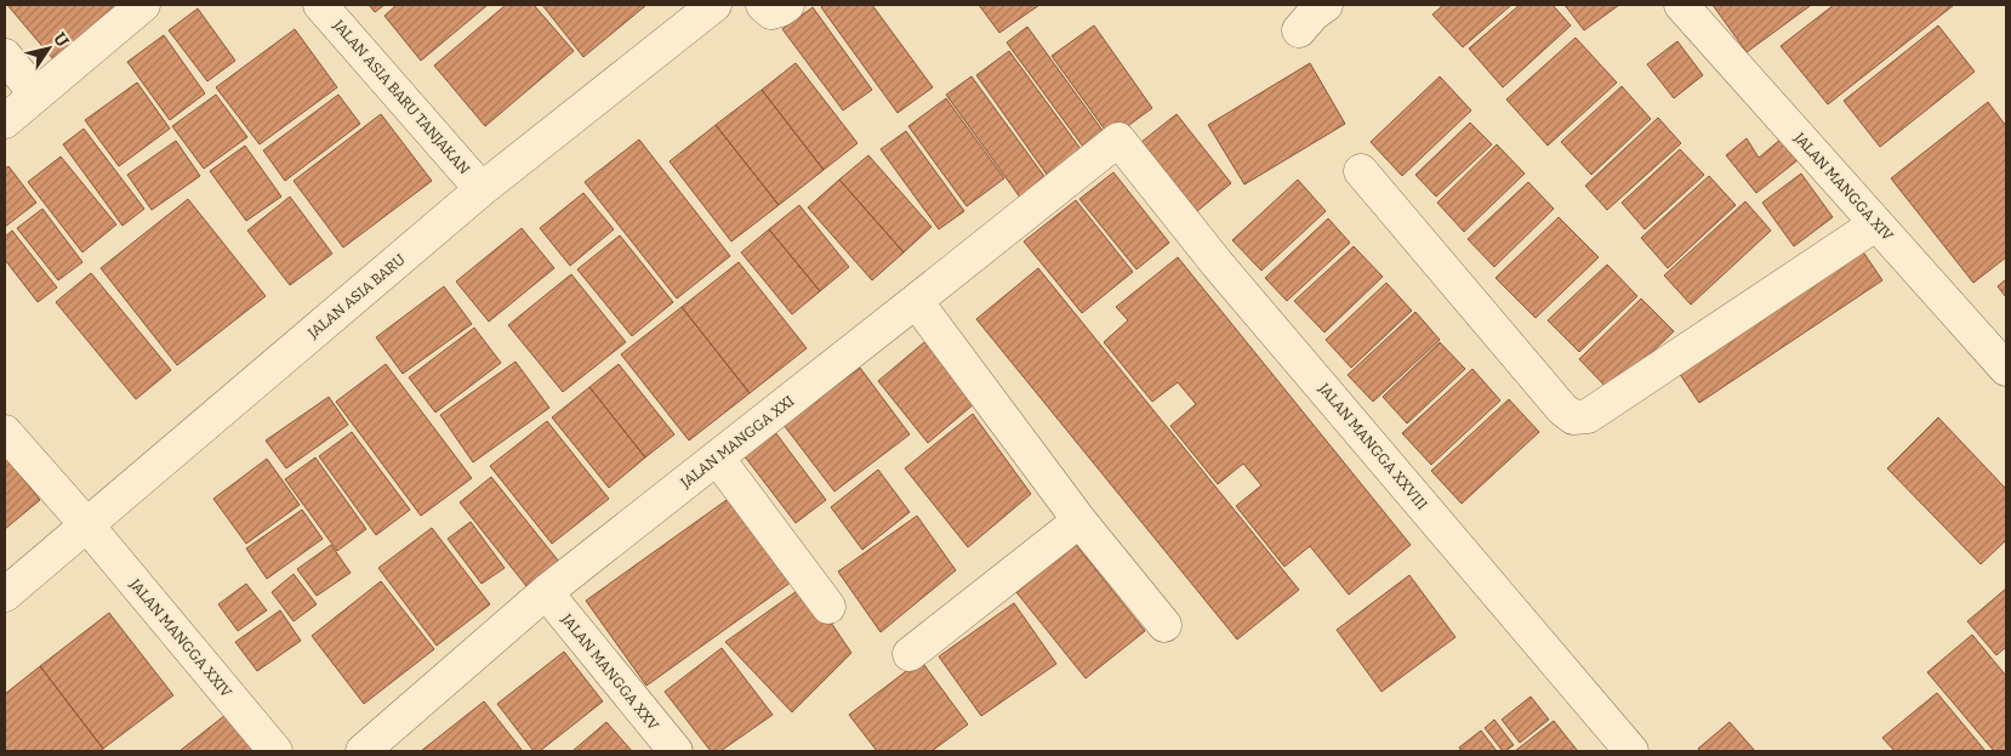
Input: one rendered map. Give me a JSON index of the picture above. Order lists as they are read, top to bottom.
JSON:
{
  "streets": {
    "street": [
      "JALAN ASIA BARU TANJAKAN",
      "JALAN MANGGA XIV",
      "JALAN ASIA BARU",
      "JALAN MANGGA XXI",
      "JALAN MANGGA XXVIII",
      "JALAN MANGGA XXIV",
      "JALAN MANGGA XXV"
    ]
  },
  "crossings": [
    ["JALAN ASIA BARU TANJAKAN", "JALAN ASIA BARU"],
    ["JALAN ASIA BARU", "JALAN MANGGA XXIV"],
    ["JALAN MANGGA XXI", "JALAN MANGGA XXVIII"],
    ["JALAN MANGGA XXI", "JALAN MANGGA XXV"]
  ],
  "north": "top right"
}
